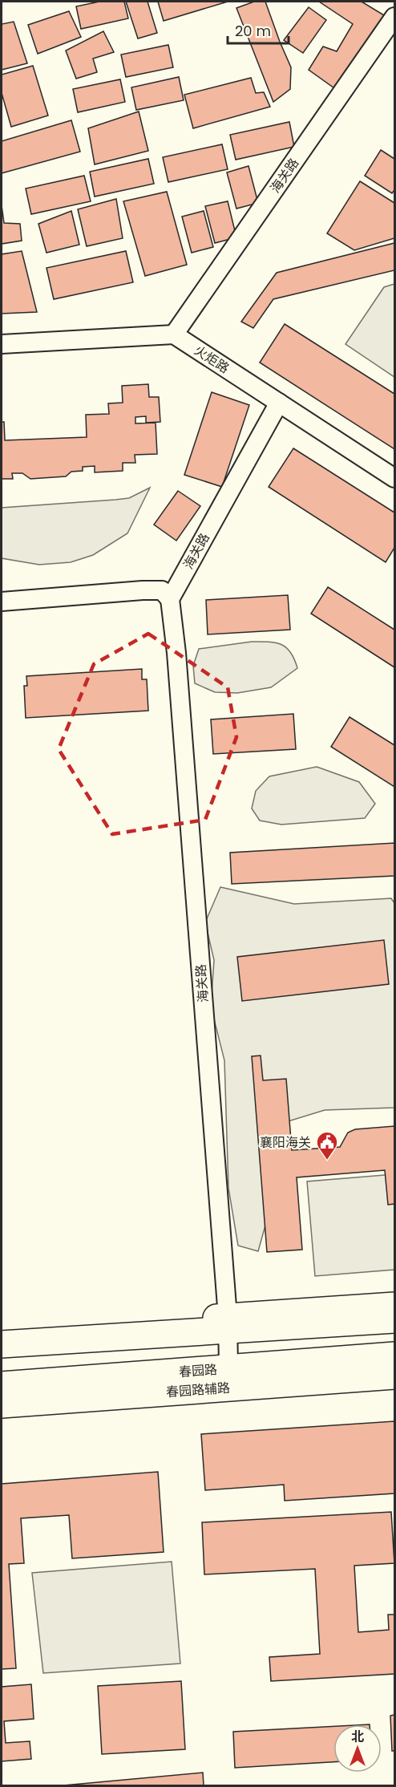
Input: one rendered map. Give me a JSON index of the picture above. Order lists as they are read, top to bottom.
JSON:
{
  "streets": {
    "main road": ["春园路", "春园路辅路"],
    "street": ["海关路", "火炬路"]
  },
  "crossings": [
    ["海关路", "火炬路"],
    ["海关路", "春园路"]
  ],
  "places": {
    "public building": ["襄阳海关"]
  },
  "scale_bar": "20 m",
  "north": "top"
}
